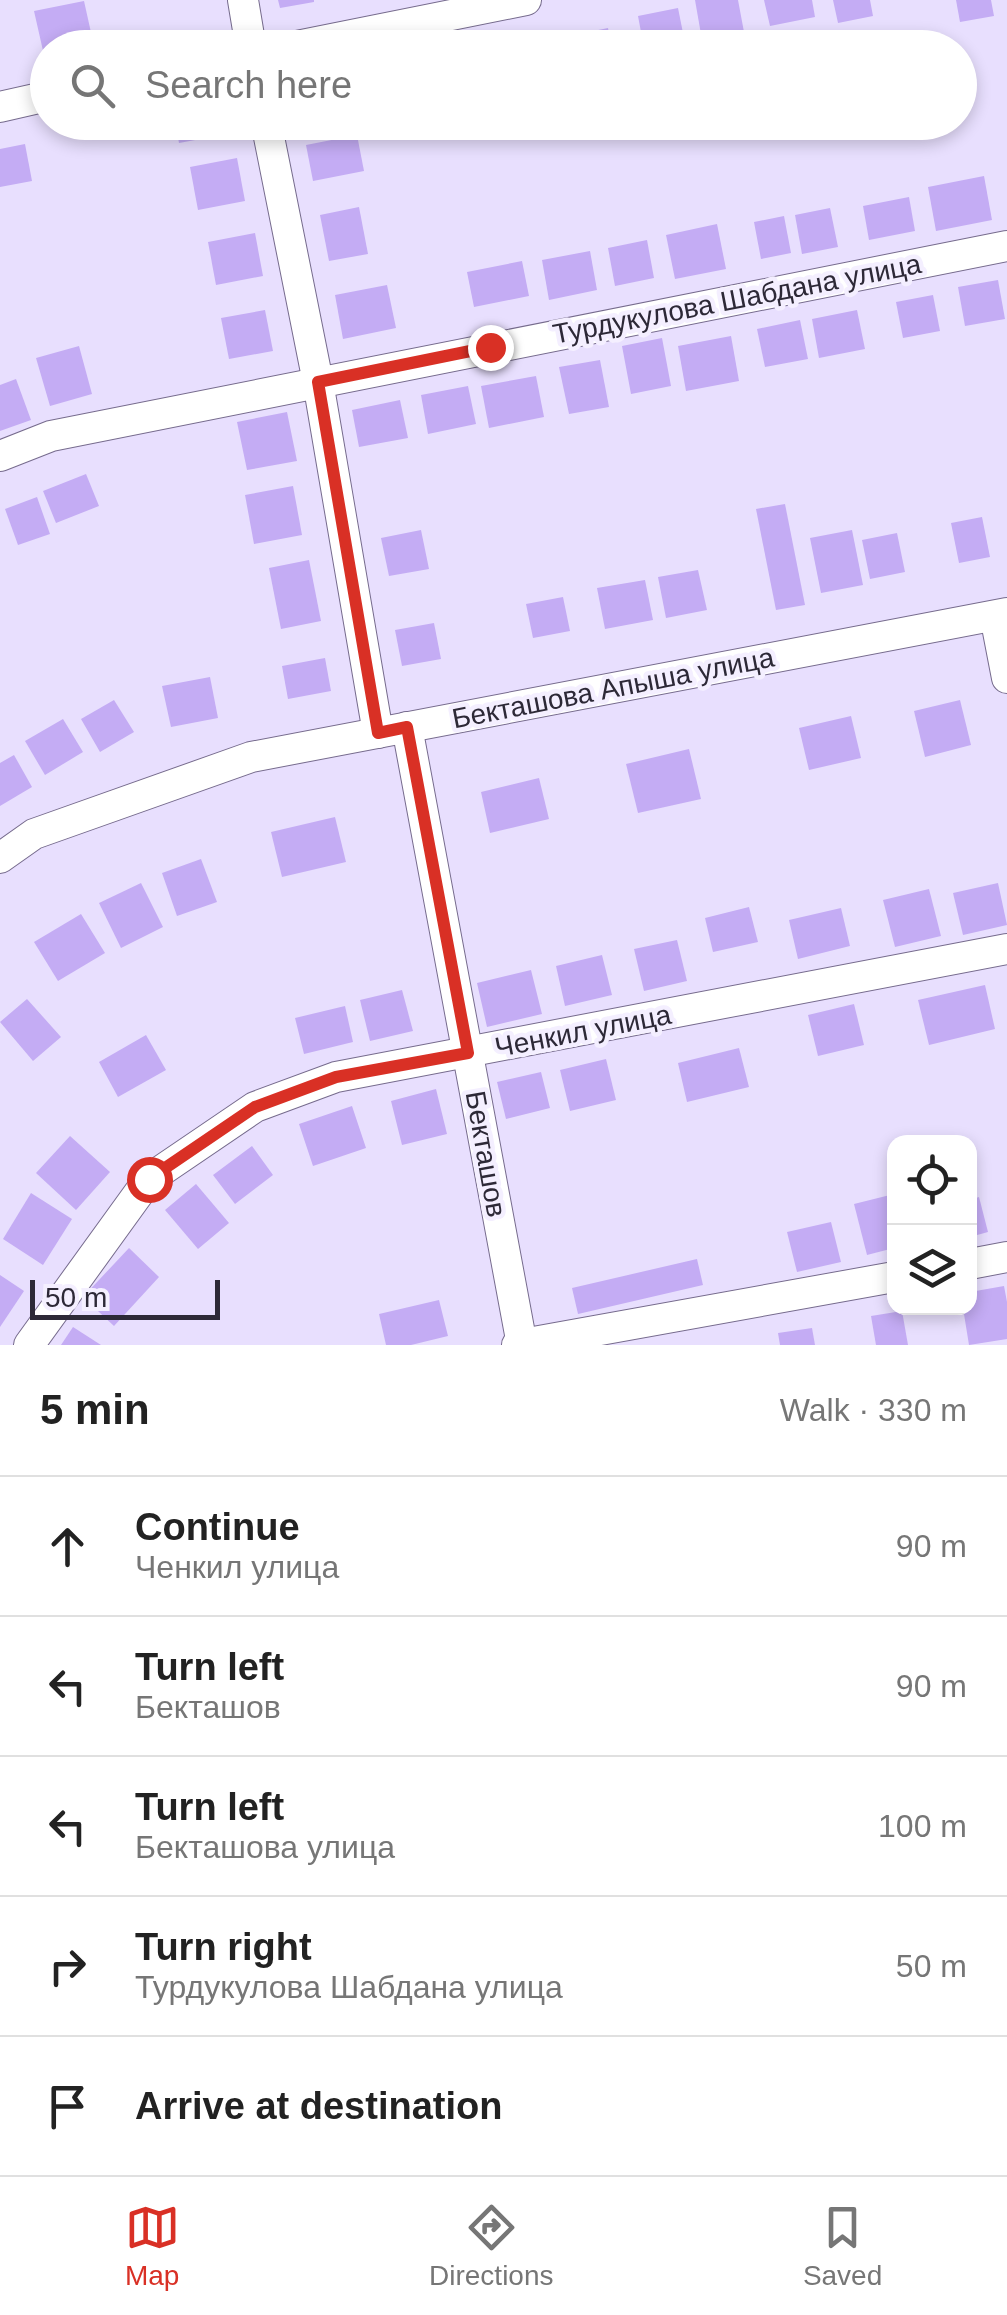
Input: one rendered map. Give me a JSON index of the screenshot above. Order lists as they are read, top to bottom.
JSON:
{
  "streets": {
    "street": [
      "Турдукулова Шабдана улица",
      "Бекташова Апыша улица",
      "Ченкил улица",
      "Бекташов"
    ]
  },
  "crossings": [
    ["Турдукулова Шабдана улица", "Бекташов"],
    ["Бекташова Апыша улица", "Бекташов"],
    ["Ченкил улица", "Бекташов"]
  ],
  "scale_bar": "50 m",
  "page": {
    "search": "Search here",
    "scale": "50 m",
    "heading": ["5 min", "Walk · 330 m"],
    "list": [
      ["Continue", "Ченкил улица", "90 m"],
      ["Turn left", "Бекташов", "90 m"],
      ["Turn left", "Бекташова улица", "100 m"],
      ["Turn right", "Турдукулова Шабдана улица", "50 m"],
      "Arrive at destination"
    ],
    "nav": ["Map", "Directions", "Saved"]
  }
}
